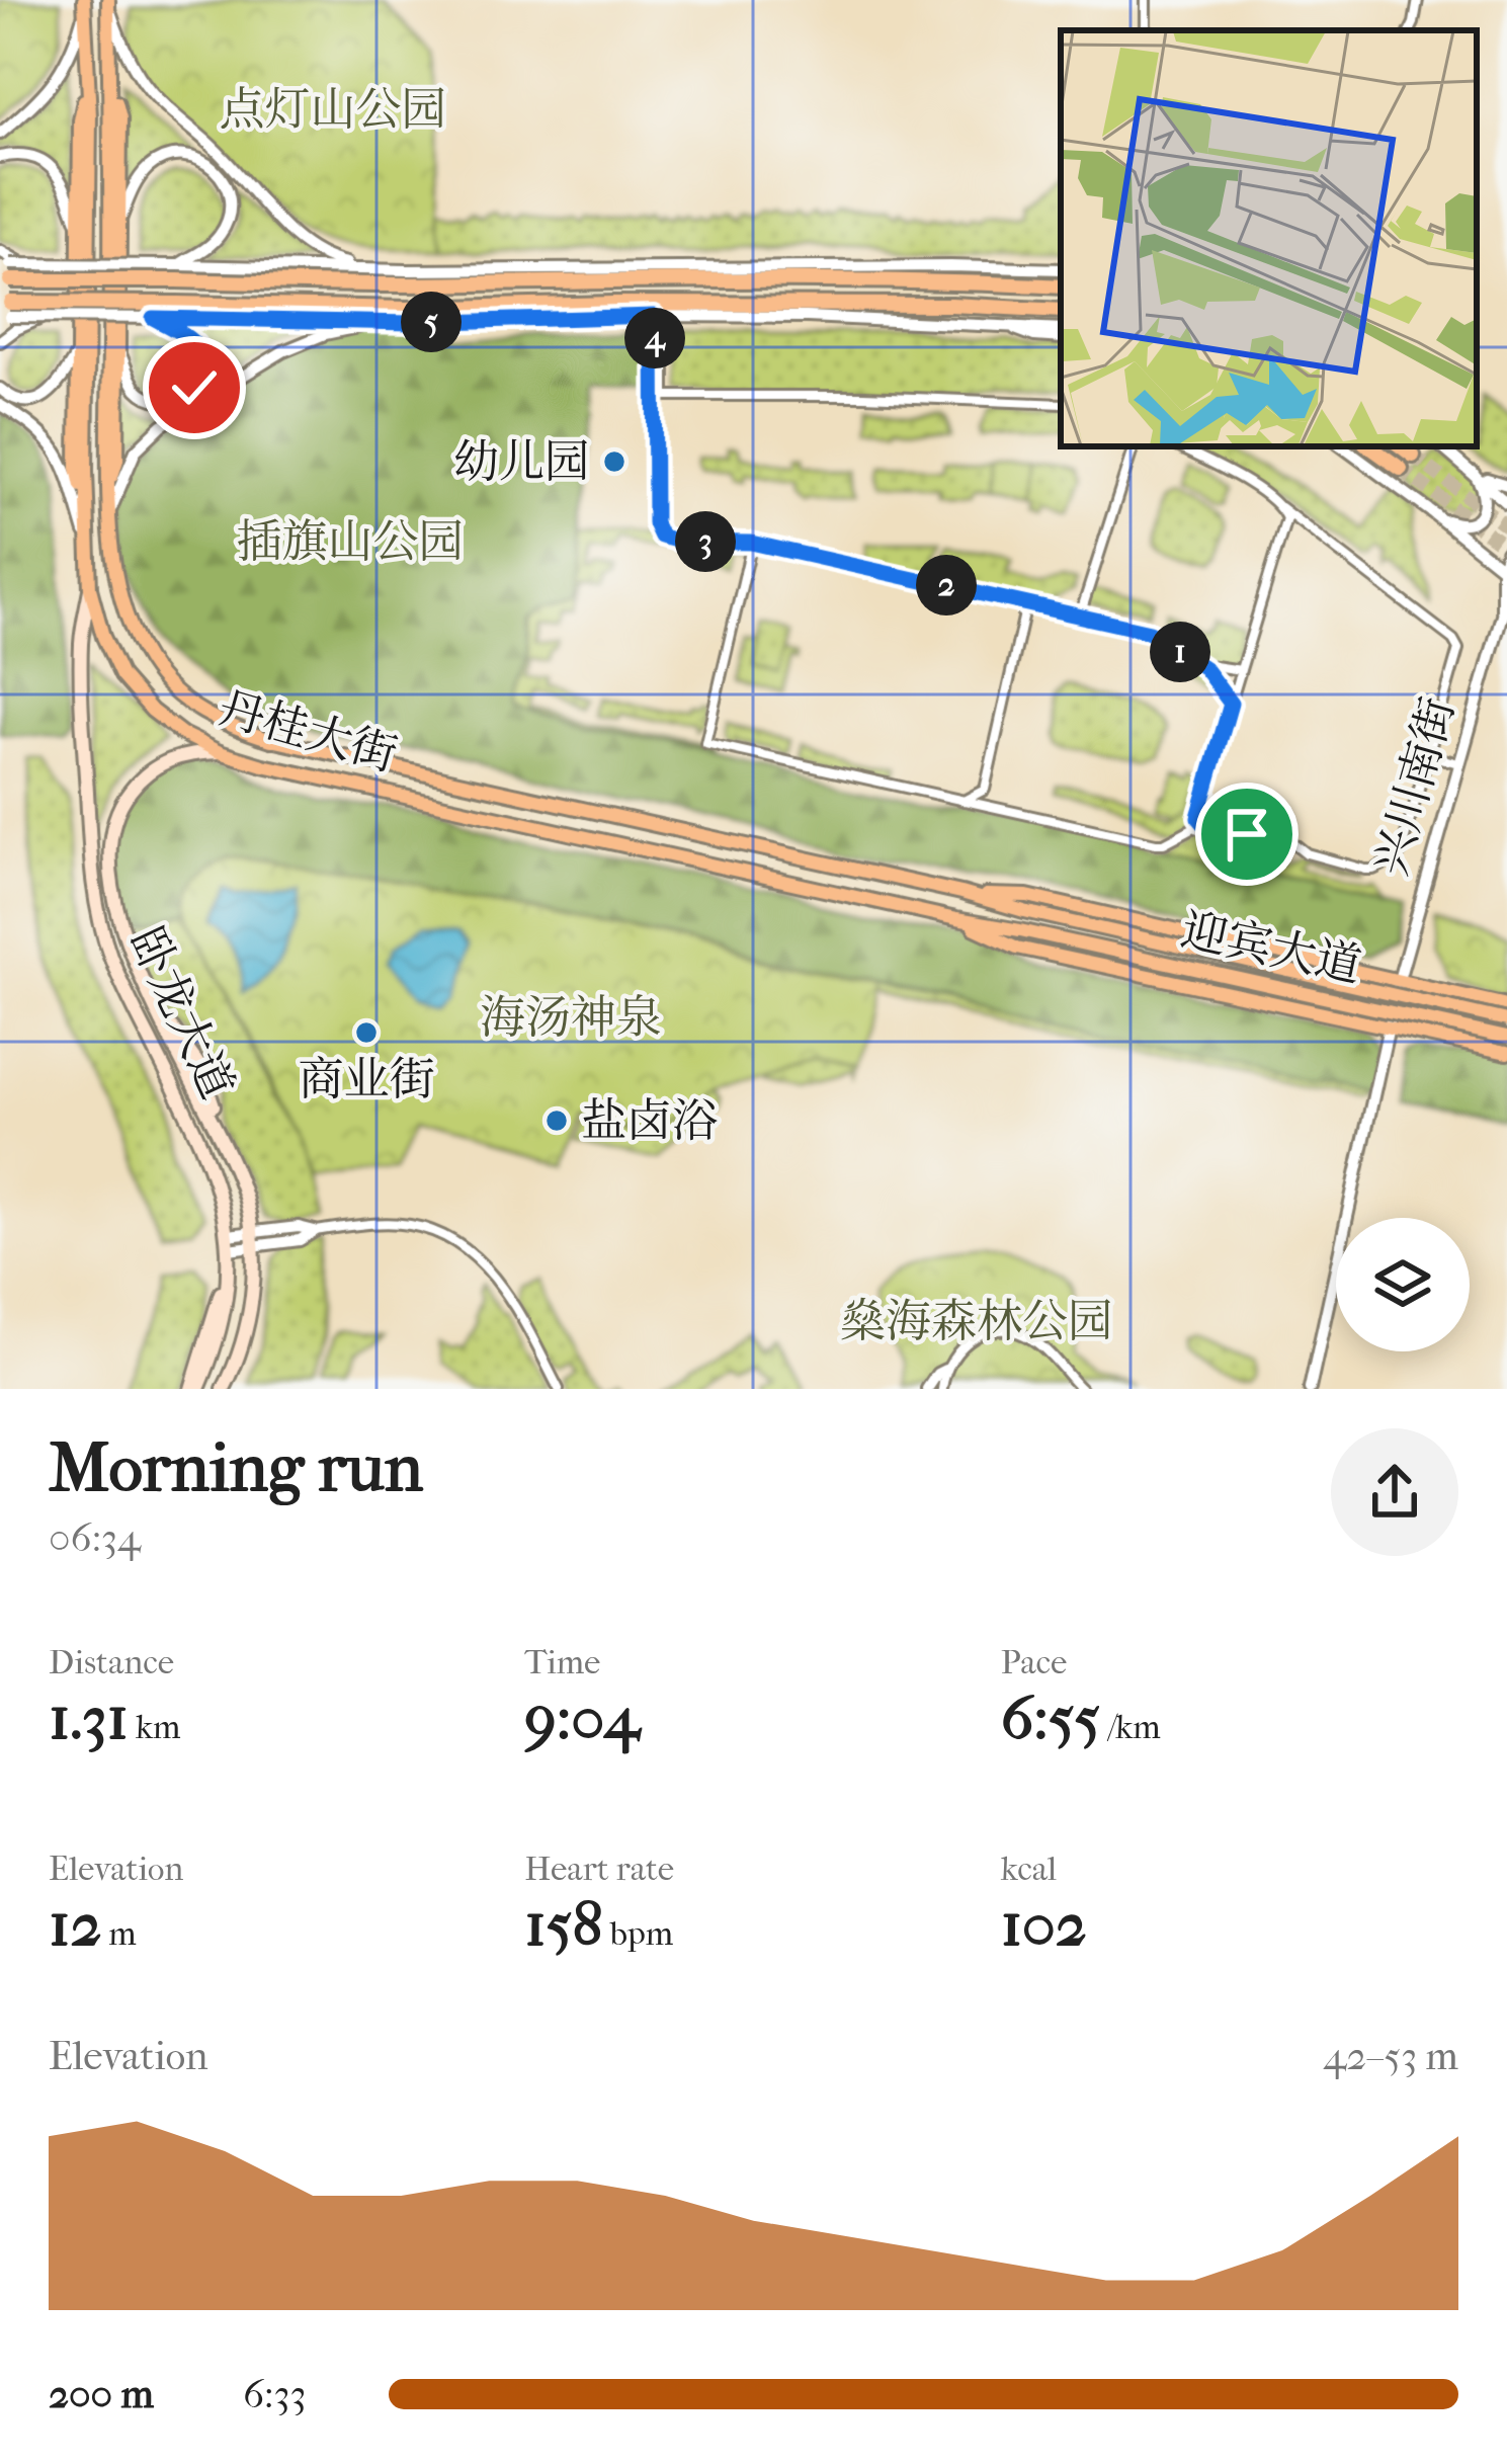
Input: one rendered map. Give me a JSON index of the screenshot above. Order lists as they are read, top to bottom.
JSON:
{
  "streets": {
    "main road": ["丹桂大街", "迎宾大道", "卧龙大道"],
    "street": ["兴川南街"]
  },
  "crossings": [
    ["丹桂大街", "迎宾大道"],
    ["丹桂大街", "卧龙大道"]
  ],
  "parks": [
    "点灯山公园",
    "插旗山公园",
    "海汤神泉",
    "燊海森林公园"
  ],
  "places": ["幼儿园", "商业街", "盐卤浴"],
  "page": {
    "pins": [
      "5",
      "4",
      "3",
      "2",
      "1"
    ],
    "heading": ["Morning run", "06:34"],
    "stats": [
      ["Distance", "1.31 km"],
      ["Time", "9:04"],
      ["Pace", "6:55 /km"],
      ["Elevation", "12 m"],
      ["Heart rate", "158 bpm"],
      ["kcal", "102"]
    ],
    "chart": ["Elevation", "42–53 m"],
    "list": [
      {
        "name": "200 m",
        "note": "6:33"
      }
    ]
  }
}
